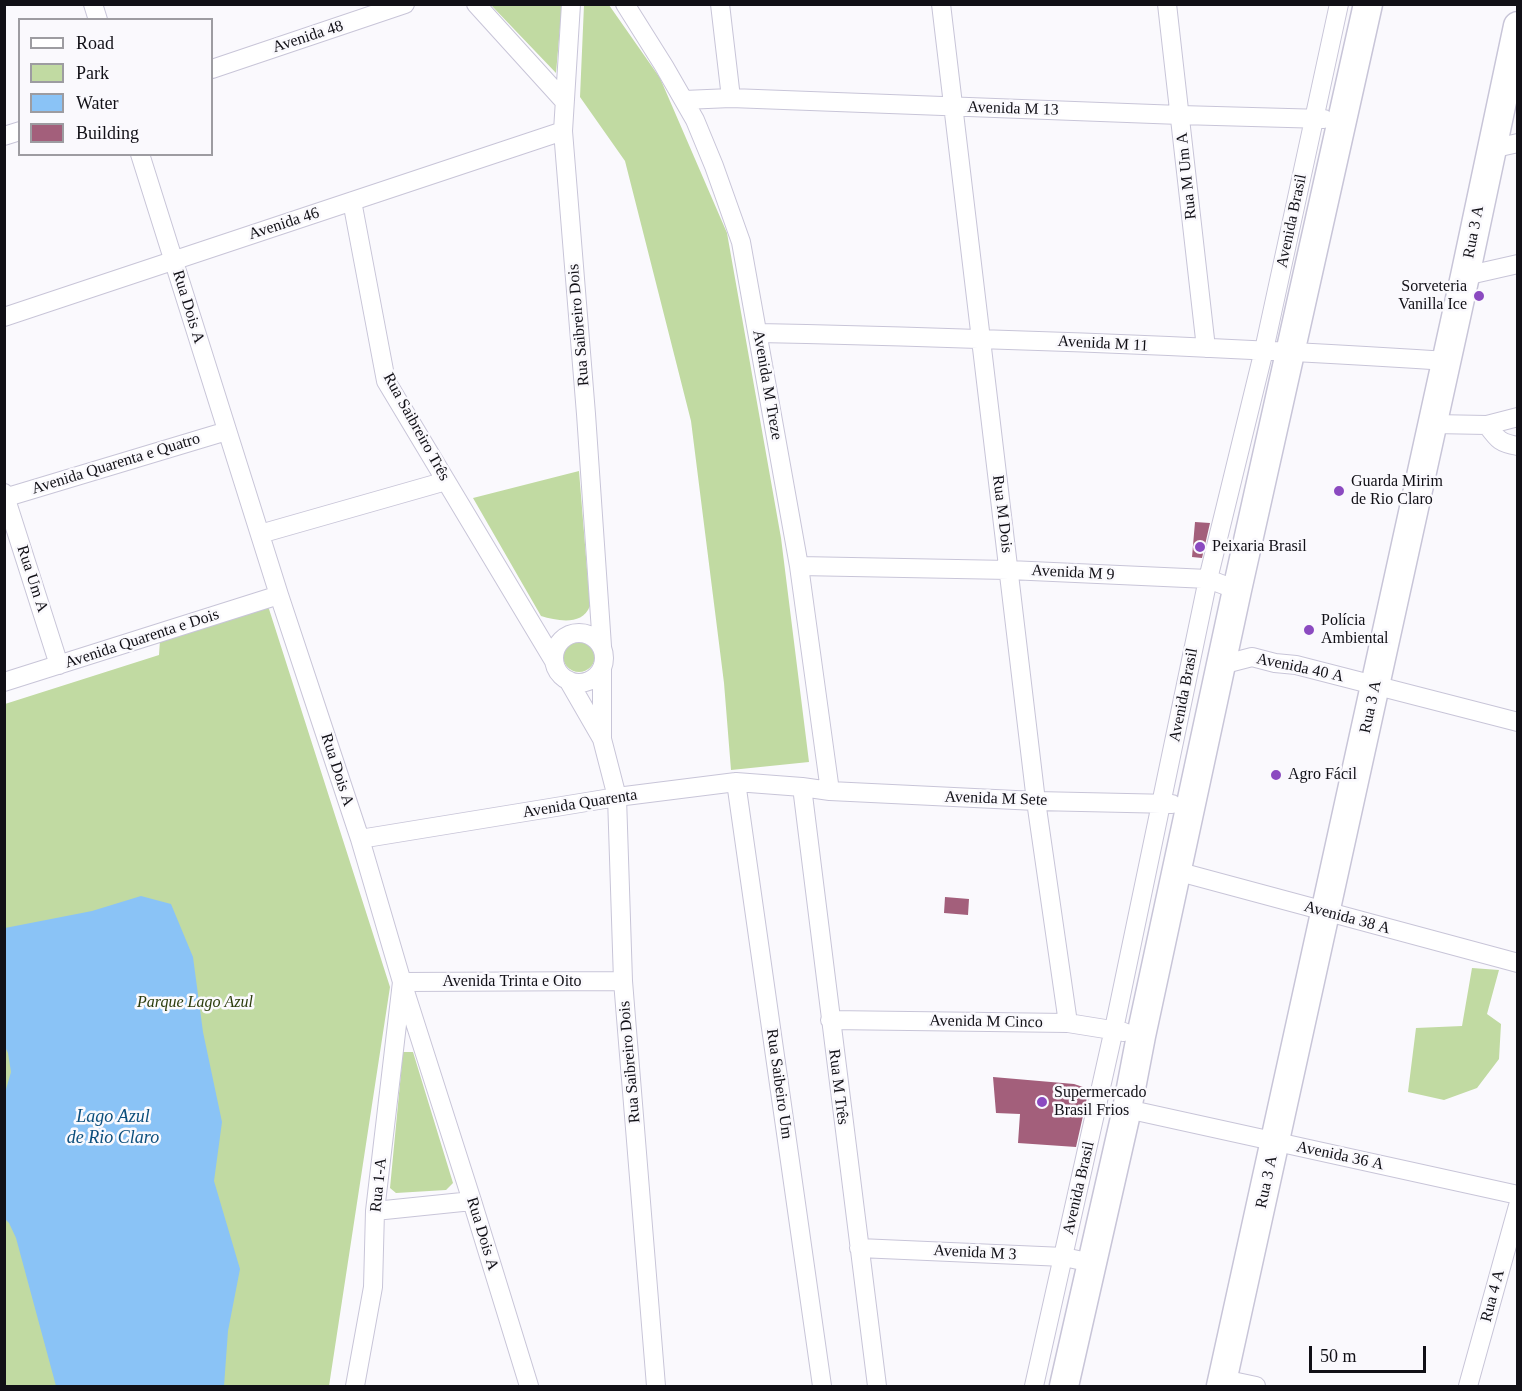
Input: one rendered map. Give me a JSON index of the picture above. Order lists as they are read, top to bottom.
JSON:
{
  "streets": {
    "main road": ["Avenida Brasil", "Rua 3 A"],
    "street": [
      "Avenida 48",
      "Avenida M 13",
      "Rua M Um A",
      "Avenida 46",
      "Rua Dois A",
      "Rua Saibreiro Dois",
      "Avenida M 11",
      "Avenida M Treze",
      "Rua Saibreiro Três",
      "Avenida Quarenta e Quatro",
      "Rua M Dois",
      "Avenida M 9",
      "Rua Um A",
      "Avenida Quarenta e Dois",
      "Avenida 40 A",
      "Avenida M Sete",
      "Avenida Quarenta",
      "Avenida 38 A",
      "Avenida Trinta e Oito",
      "Avenida M Cinco",
      "Rua Saibeiro Um",
      "Rua M Três",
      "Avenida 36 A",
      "Rua 1-A",
      "Avenida M 3",
      "Rua 4 A"
    ]
  },
  "crossings": [
    ["Avenida M 13", "Rua M Um A"],
    ["Avenida M 13", "Avenida Brasil"],
    ["Avenida M 13", "Avenida M Treze"],
    ["Avenida M 13", "Rua M Dois"],
    ["Rua M Um A", "Avenida M 11"],
    ["Avenida Brasil", "Avenida M 11"],
    ["Avenida Brasil", "Avenida M 9"],
    ["Avenida Brasil", "Avenida 40 A"],
    ["Avenida Brasil", "Avenida M Sete"],
    ["Avenida Brasil", "Avenida 38 A"],
    ["Avenida Brasil", "Avenida M Cinco"],
    ["Avenida Brasil", "Avenida 36 A"],
    ["Avenida Brasil", "Avenida M 3"],
    ["Avenida 46", "Rua Dois A"],
    ["Avenida 46", "Rua Saibreiro Dois"],
    ["Avenida 46", "Rua Saibreiro Três"],
    ["Rua 3 A", "Avenida M 11"],
    ["Rua 3 A", "Avenida 40 A"],
    ["Rua 3 A", "Avenida 38 A"],
    ["Rua 3 A", "Avenida 36 A"],
    ["Rua Dois A", "Avenida Quarenta e Quatro"],
    ["Rua Dois A", "Avenida Quarenta e Dois"],
    ["Rua Dois A", "Avenida Quarenta"],
    ["Rua Dois A", "Avenida Trinta e Oito"],
    ["Rua Dois A", "Rua 1-A"],
    ["Rua Saibreiro Dois", "Rua Saibreiro Três"],
    ["Rua Saibreiro Dois", "Avenida Quarenta"],
    ["Rua Saibreiro Dois", "Avenida Trinta e Oito"],
    ["Avenida M 11", "Avenida M Treze"],
    ["Avenida M 11", "Rua M Dois"],
    ["Avenida M Treze", "Avenida M 9"],
    ["Avenida M Treze", "Avenida M Sete"],
    ["Avenida Quarenta e Quatro", "Rua Um A"],
    ["Rua M Dois", "Avenida M 9"],
    ["Rua M Dois", "Avenida M Sete"],
    ["Rua M Dois", "Avenida M Cinco"],
    ["Rua Um A", "Avenida Quarenta e Dois"],
    ["Avenida M Sete", "Avenida Quarenta"],
    ["Avenida M Sete", "Rua M Três"],
    ["Avenida Quarenta", "Rua Saibeiro Um"],
    ["Avenida Quarenta", "Rua M Três"],
    ["Avenida Trinta e Oito", "Rua 1-A"],
    ["Avenida M Cinco", "Rua M Três"],
    ["Rua M Três", "Avenida M 3"]
  ],
  "water": ["Lago Azul de Rio Claro"],
  "parks": ["Parque Lago Azul"],
  "places": [
    "Sorveteria Vanilla Ice",
    "Guarda Mirim de Rio Claro",
    "Peixaria Brasil",
    "Polícia Ambiental",
    "Agro Fácil",
    "Supermercado Brasil Frios"
  ],
  "legend": [
    "Road",
    "Park",
    "Water",
    "Building"
  ],
  "scale_bar": "50 m"
}
